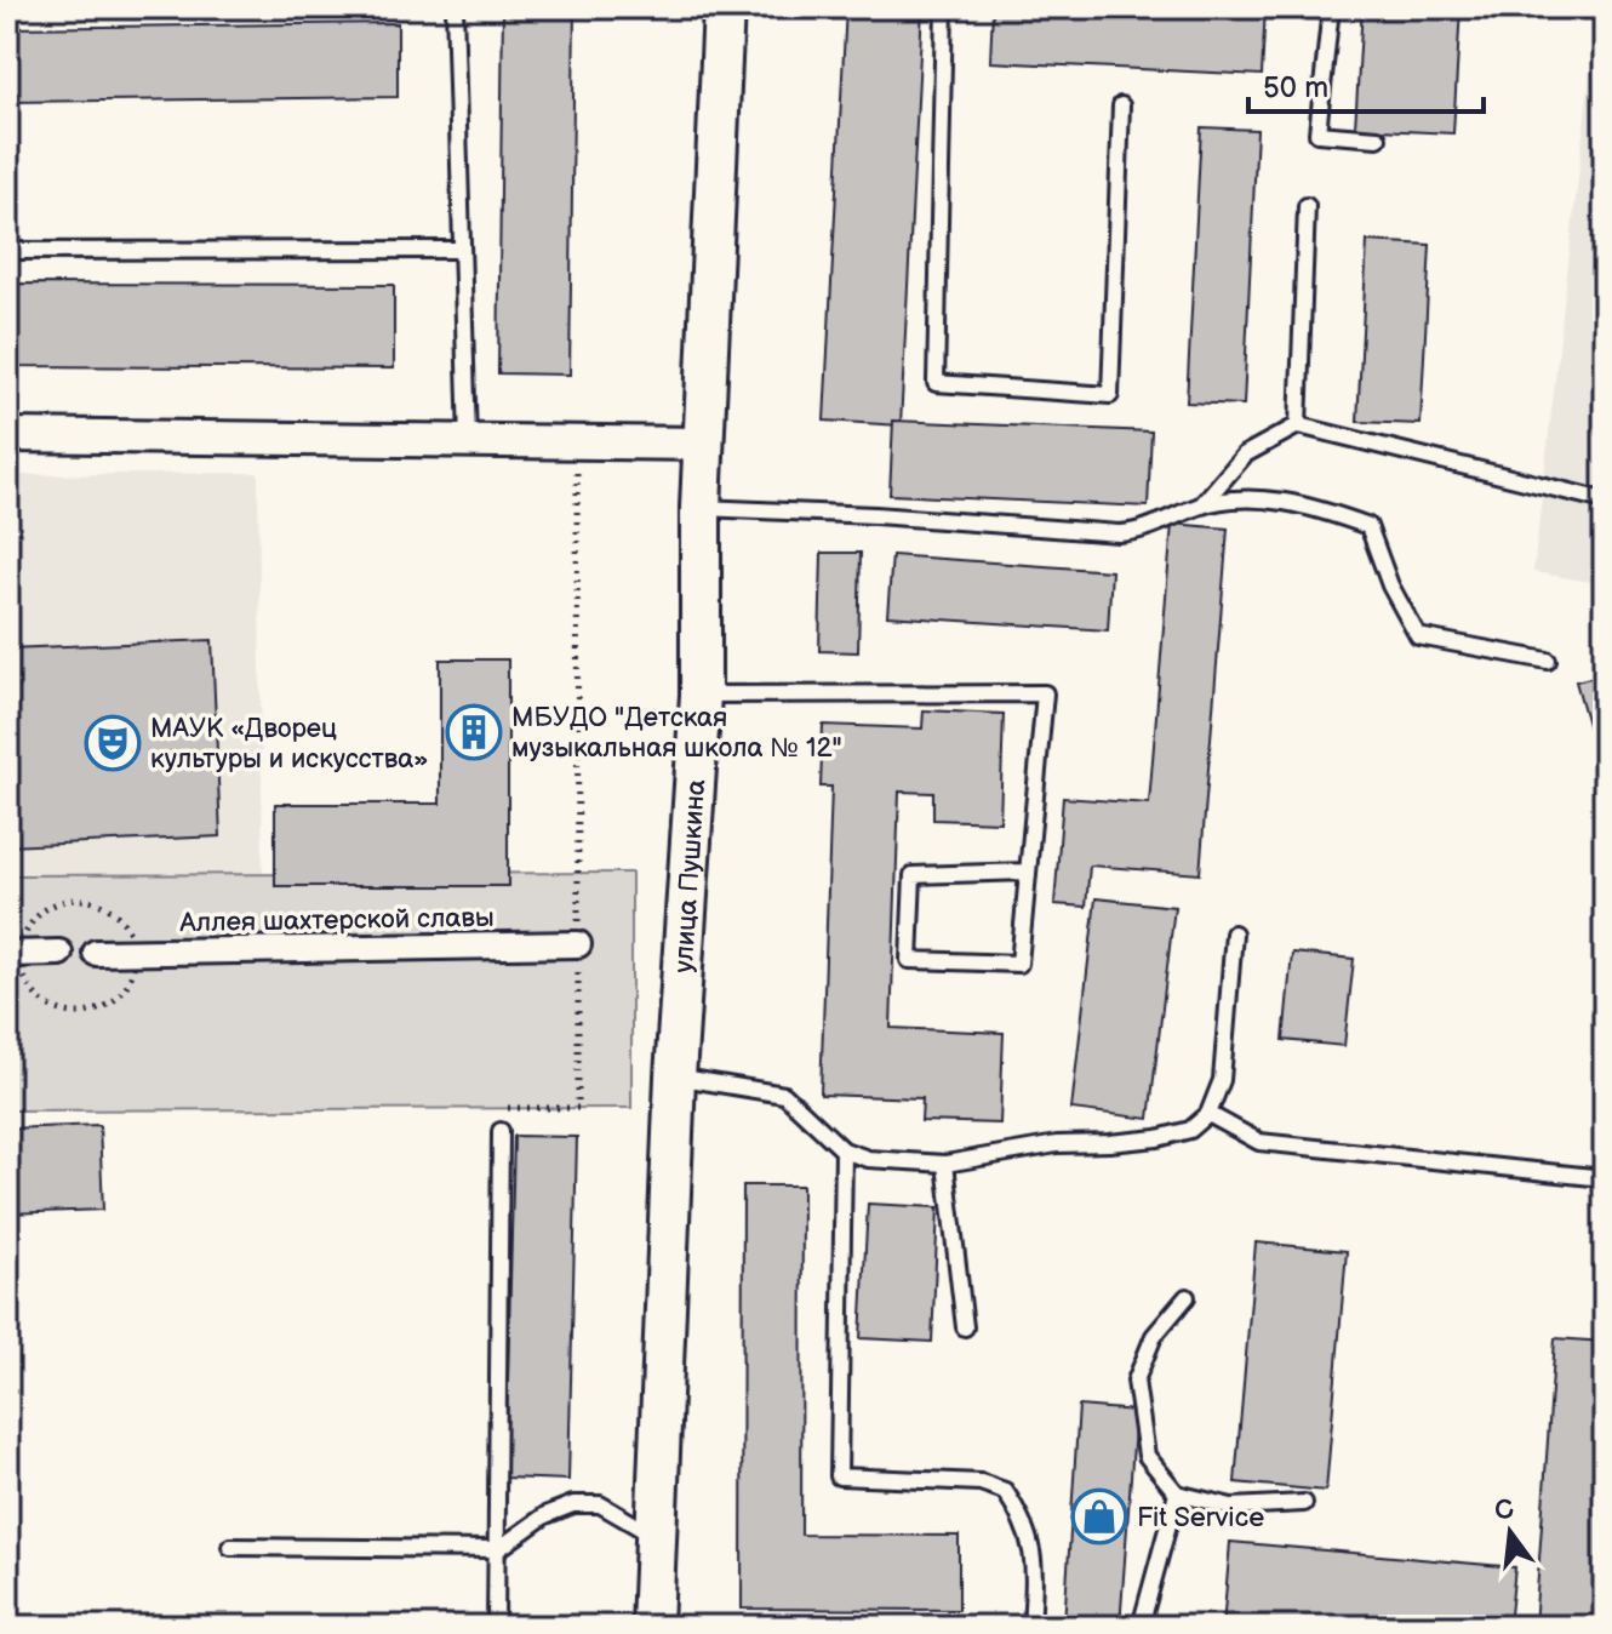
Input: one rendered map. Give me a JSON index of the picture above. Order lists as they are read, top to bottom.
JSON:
{
  "streets": {
    "street": ["улица Пушкина", "Аллея шахтерской славы"]
  },
  "places": {
    "building": ["МБУДО \"Детская музыкальная школа № 12\""],
    "theatre": ["МАУК «Дворец культуры и искусства»"],
    "shop": ["Fit Service"]
  },
  "scale_bar": "50 m",
  "north": "top"
}
